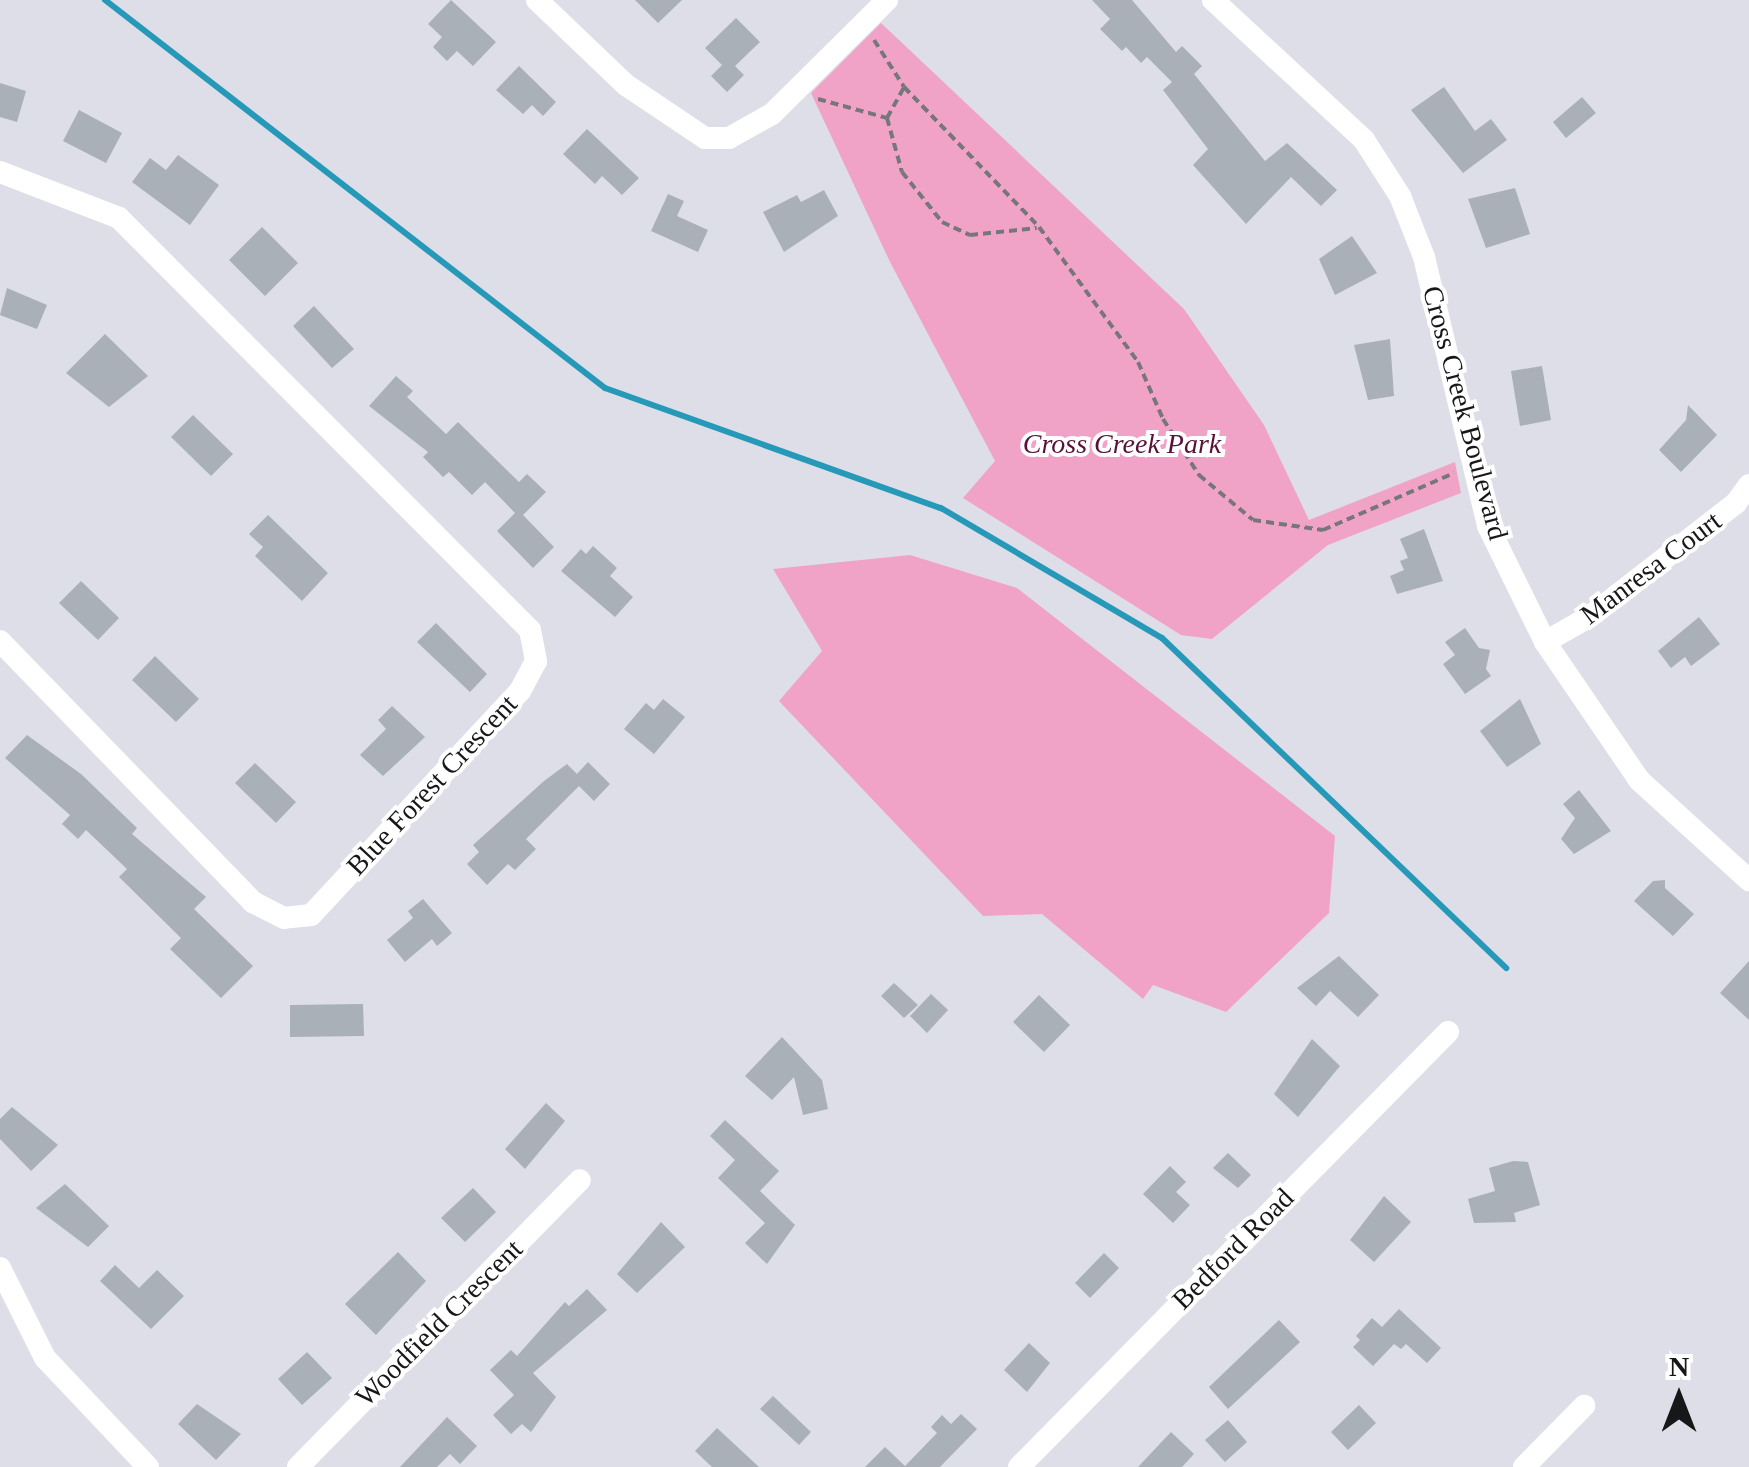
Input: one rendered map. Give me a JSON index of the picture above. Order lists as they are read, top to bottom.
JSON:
{
  "streets": {
    "street": [
      "Cross Creek Boulevard",
      "Manresa Court",
      "Blue Forest Crescent",
      "Bedford Road",
      "Woodfield Crescent"
    ]
  },
  "crossings": [
    ["Cross Creek Boulevard", "Manresa Court"]
  ],
  "parks": ["Cross Creek Park"],
  "north": "top"
}
